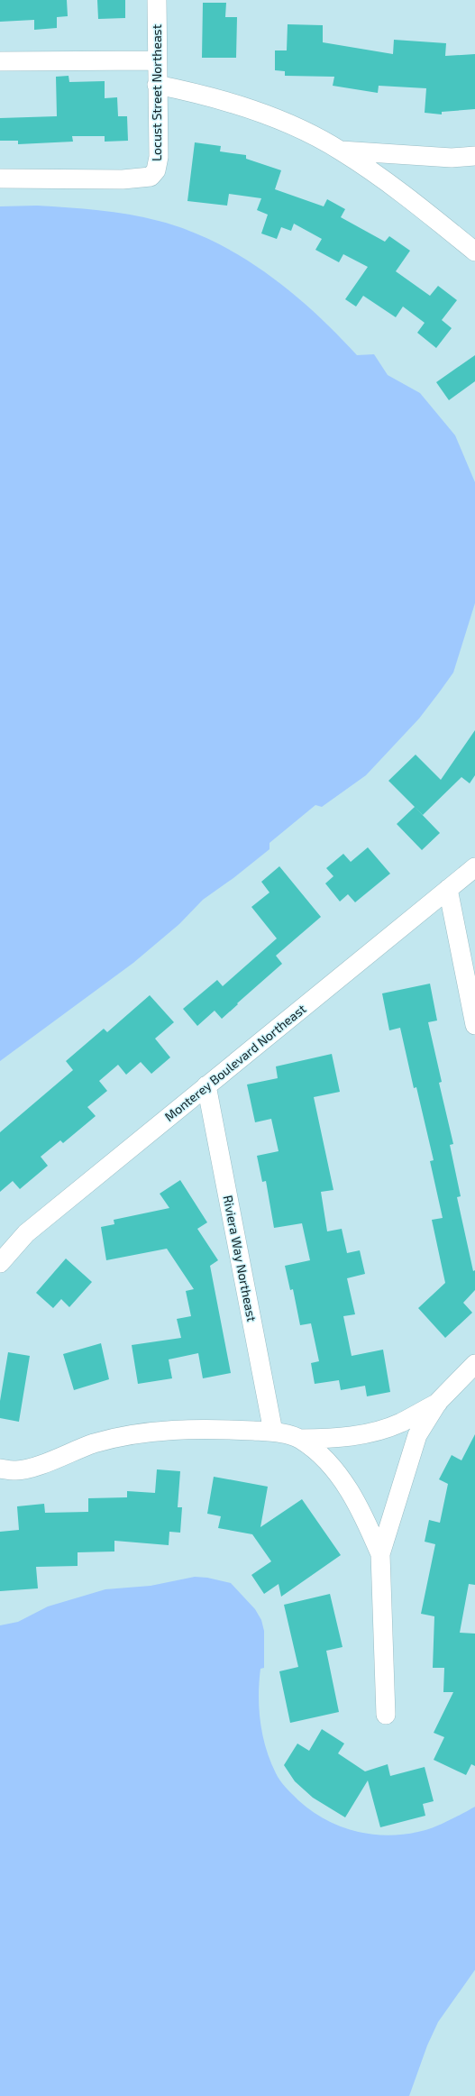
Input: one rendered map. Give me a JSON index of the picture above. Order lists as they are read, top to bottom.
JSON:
{
  "streets": {
    "street": ["Locust Street Northeast", "Monterey Boulevard Northeast", "Riviera Way Northeast"]
  },
  "crossings": [
    ["Monterey Boulevard Northeast", "Riviera Way Northeast"]
  ]
}
